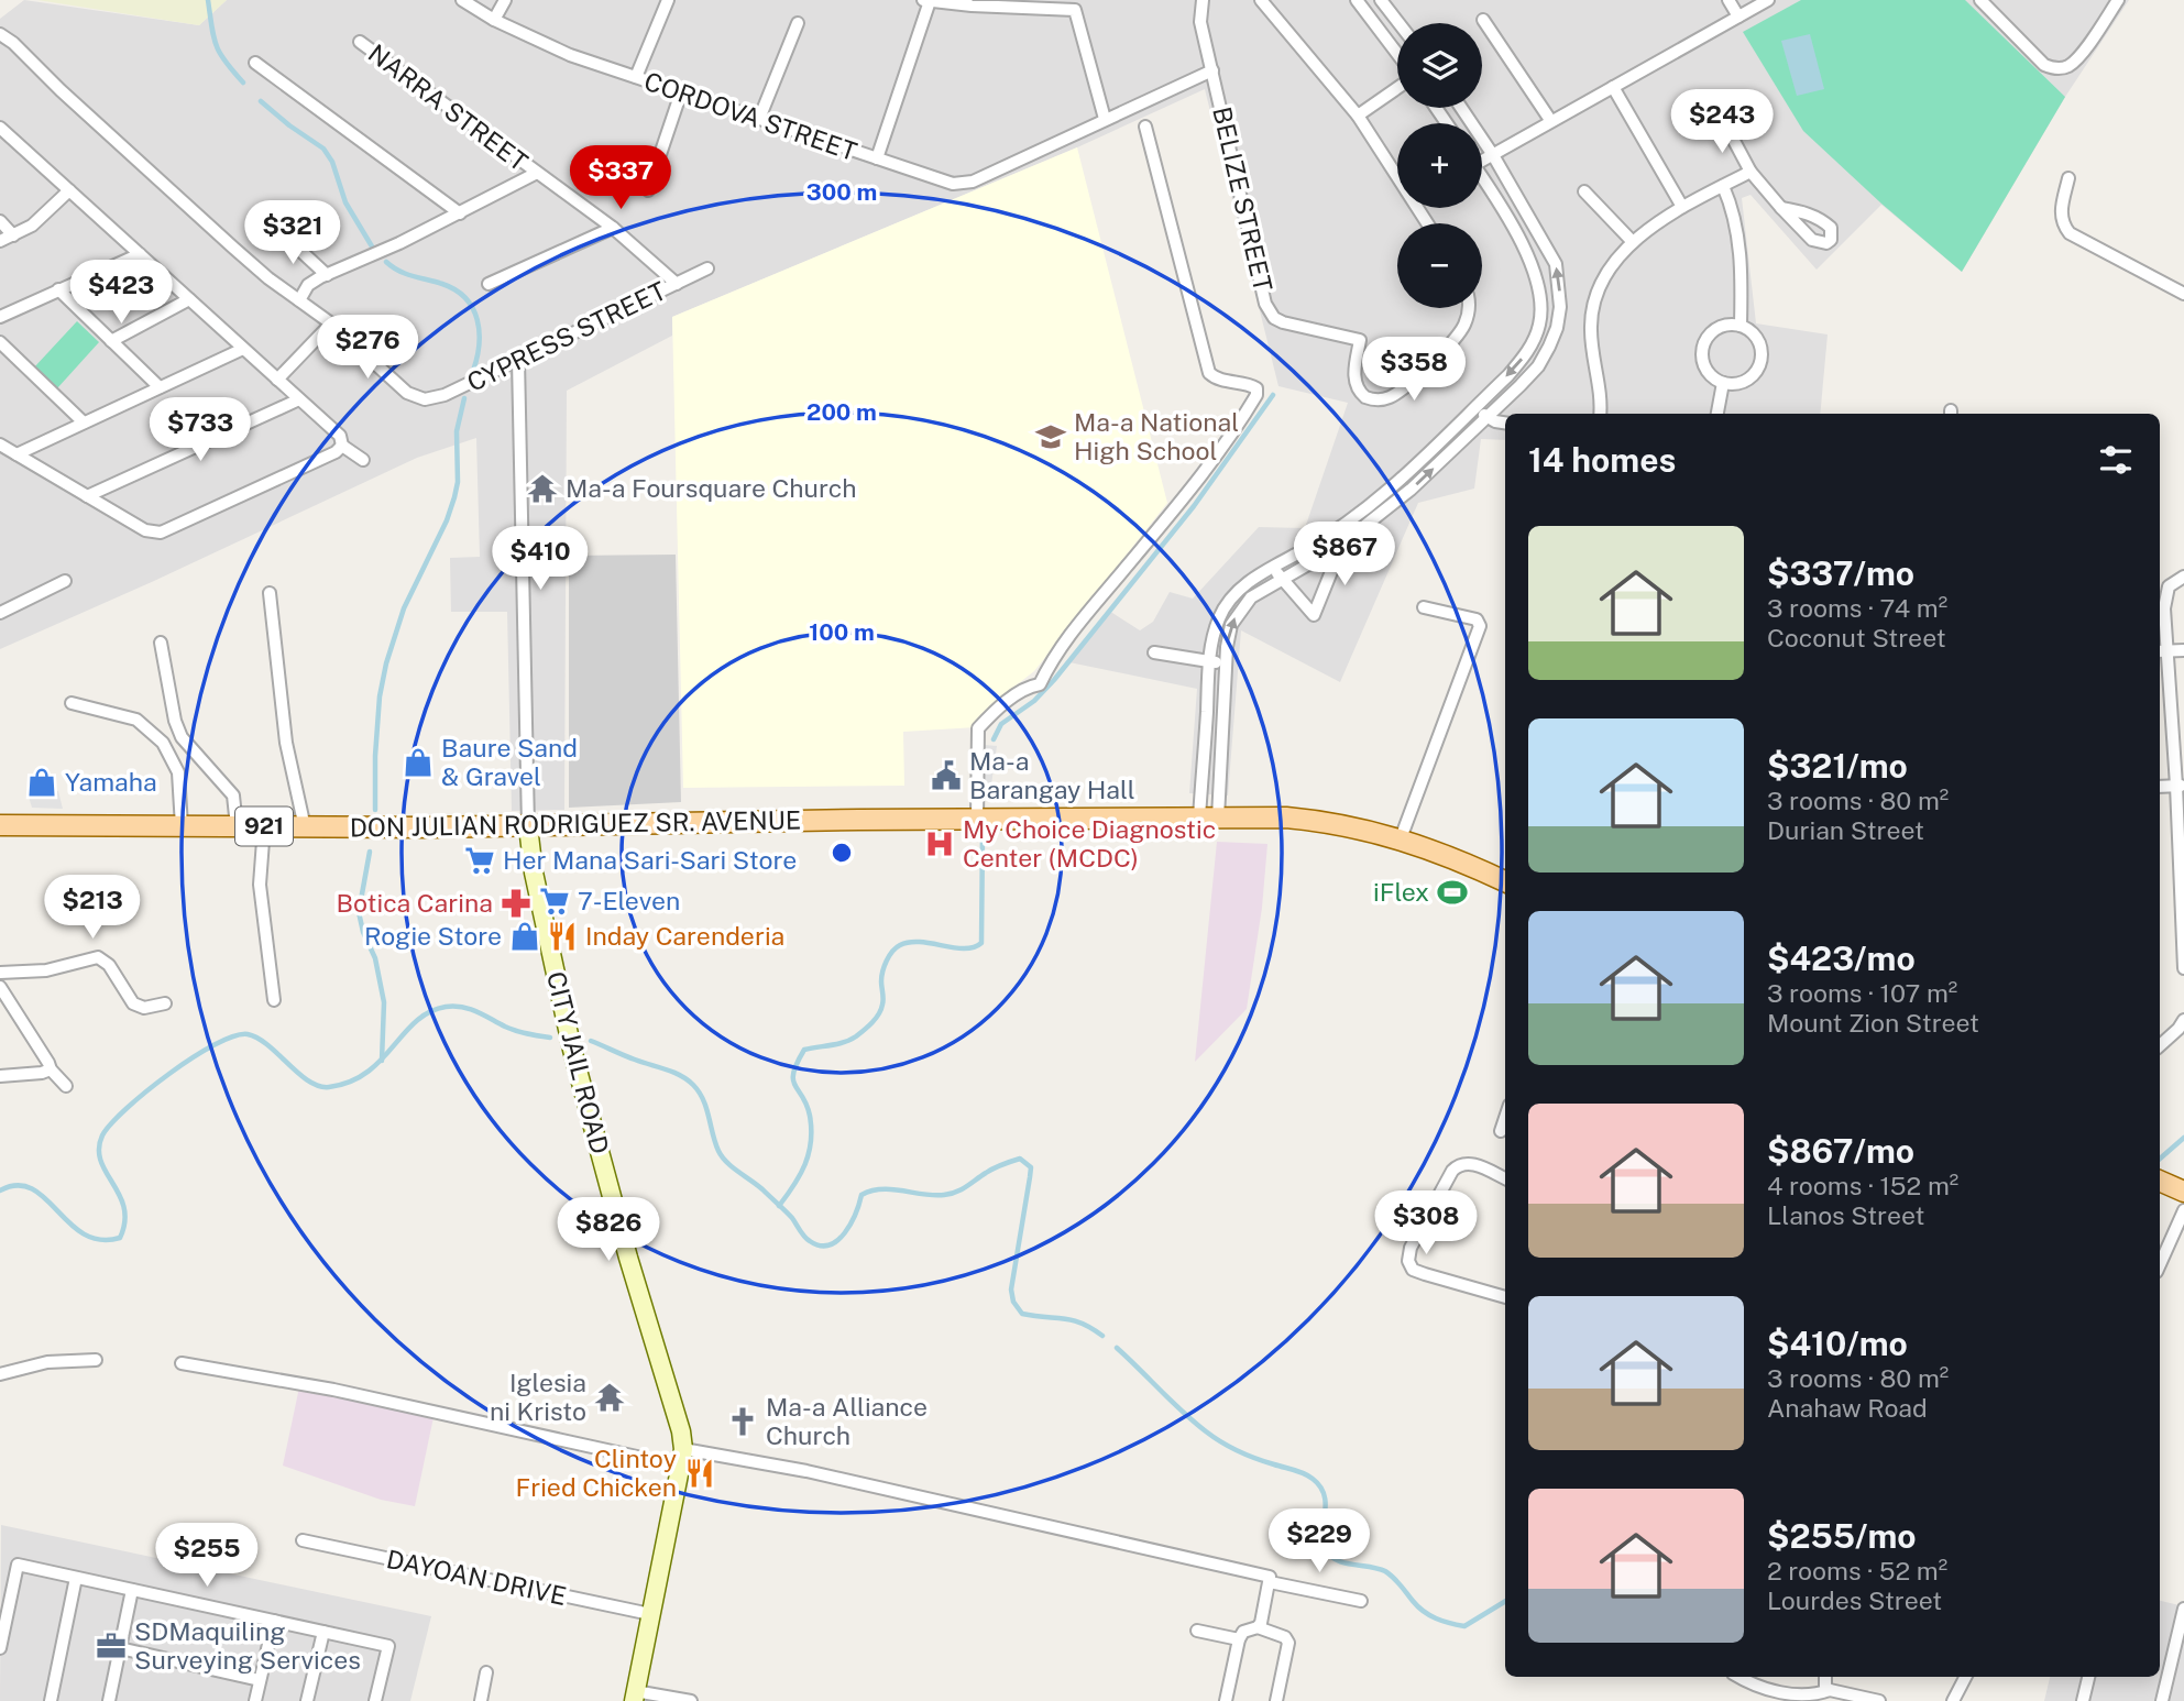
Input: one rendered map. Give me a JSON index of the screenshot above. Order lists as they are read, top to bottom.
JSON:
{
  "streets": {
    "main road": ["DON JULIAN RODRIGUEZ SR. AVENUE", "921"],
    "street": [
      "NARRA STREET",
      "CORDOVA STREET",
      "BELIZE STREET",
      "CYPRESS STREET",
      "CITY JAIL ROAD",
      "DAYOAN DRIVE"
    ]
  },
  "crossings": [
    ["NARRA STREET", "CYPRESS STREET"],
    ["CORDOVA STREET", "BELIZE STREET"],
    ["DON JULIAN RODRIGUEZ SR. AVENUE", "CITY JAIL ROAD"],
    ["CITY JAIL ROAD", "DAYOAN DRIVE"]
  ],
  "places": {
    "school or university": ["Ma-a National High School"],
    "temple": ["Ma-a Foursquare Church", "Iglesia ni Kristo"],
    "shop": ["Baure Sand & Gravel", "Yamaha", "Rogie Store"],
    "public building": ["Ma-a Barangay Hall"],
    "hospital": ["My Choice Diagnostic Center (MCDC)"],
    "supermarket": ["Her Mana Sari-Sari Store", "7-Eleven"],
    "sports": ["iFlex"],
    "pharmacy": ["Botica Carina"],
    "restaurant": ["Inday Carenderia", "Clintoy Fried Chicken"],
    "church": ["Ma-a Alliance Church"],
    "office": ["SDMaquiling Surveying Services"]
  },
  "page": {
    "map_buttons": ["+", "−"],
    "price": [
      "$243",
      "$337",
      "$321",
      "$423",
      "$276",
      "$358",
      "$733",
      "$867",
      "$410",
      "$213",
      "$308",
      "$826",
      "$229",
      "$255"
    ],
    "heading": "14 homes",
    "list": [
      {
        "name": "$337/mo",
        "note": "3 rooms · 74 m² · Coconut Street"
      },
      {
        "name": "$321/mo",
        "note": "3 rooms · 80 m² · Durian Street"
      },
      {
        "name": "$423/mo",
        "note": "3 rooms · 107 m² · Mount Zion Street"
      },
      {
        "name": "$867/mo",
        "note": "4 rooms · 152 m² · Llanos Street"
      },
      {
        "name": "$410/mo",
        "note": "3 rooms · 80 m² · Anahaw Road"
      },
      {
        "name": "$255/mo",
        "note": "2 rooms · 52 m² · Lourdes Street"
      }
    ]
  },
  "rings": ["300 m", "200 m", "100 m"]
}
